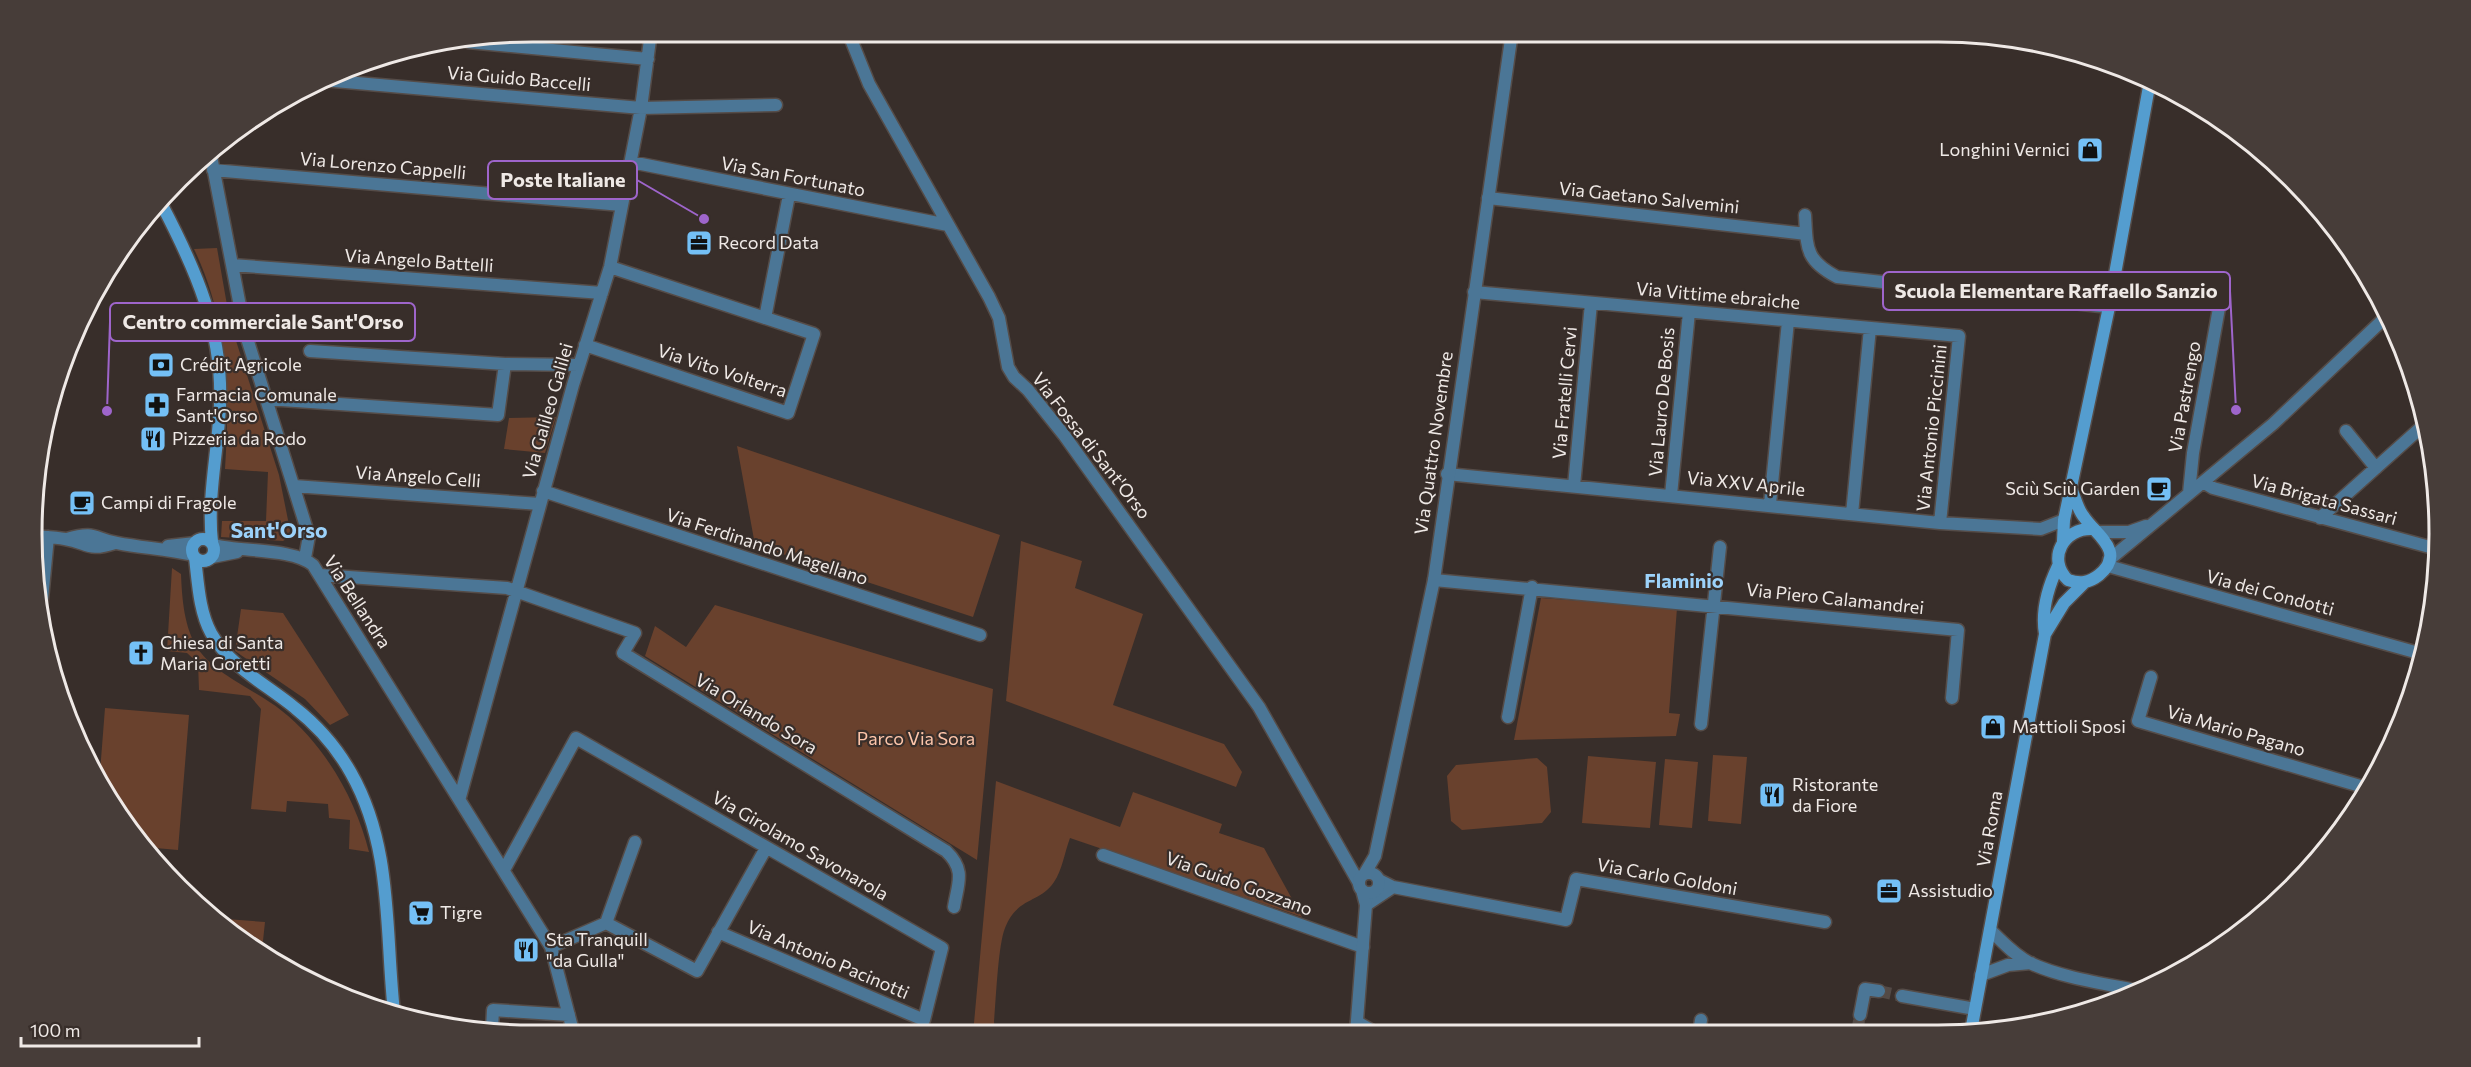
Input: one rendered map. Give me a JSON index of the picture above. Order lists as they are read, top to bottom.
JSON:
{
  "streets": {
    "main road": ["Via Roma"],
    "street": [
      "Via Guido Baccelli",
      "Via Lorenzo Cappelli",
      "Via San Fortunato",
      "Via Gaetano Salvemini",
      "Via Angelo Battelli",
      "Via Vittime ebraiche",
      "Via Vito Volterra",
      "Via Fratelli Cervi",
      "Via Pastrengo",
      "Via Lauro De Bosis",
      "Via Galileo Galilei",
      "Via Antonio Piccinini",
      "Via Quattro Novembre",
      "Via Fossa di Sant'Orso",
      "Via Angelo Celli",
      "Via XXV Aprile",
      "Via Brigata Sassari",
      "Via Ferdinando Magellano",
      "Via dei Condotti",
      "Via Piero Calamandrei",
      "Via Bellandra",
      "Via Orlando Sora",
      "Via Mario Pagano",
      "Via Girolamo Savonarola",
      "Via Carlo Goldoni",
      "Via Guido Gozzano",
      "Via Antonio Pacinotti"
    ]
  },
  "crossings": [
    ["Via Guido Baccelli", "Via Galileo Galilei"],
    ["Via Lorenzo Cappelli", "Via Galileo Galilei"],
    ["Via Lorenzo Cappelli", "Via Bellandra"],
    ["Via San Fortunato", "Via Galileo Galilei"],
    ["Via San Fortunato", "Via Fossa di Sant'Orso"],
    ["Via Gaetano Salvemini", "Via Quattro Novembre"],
    ["Via Angelo Battelli", "Via Galileo Galilei"],
    ["Via Angelo Battelli", "Via Bellandra"],
    ["Via Vittime ebraiche", "Via Fratelli Cervi"],
    ["Via Vittime ebraiche", "Via Lauro De Bosis"],
    ["Via Vittime ebraiche", "Via Antonio Piccinini"],
    ["Via Vittime ebraiche", "Via Quattro Novembre"],
    ["Via Vito Volterra", "Via Galileo Galilei"],
    ["Via Fratelli Cervi", "Via XXV Aprile"],
    ["Via Lauro De Bosis", "Via XXV Aprile"],
    ["Via Galileo Galilei", "Via Angelo Celli"],
    ["Via Galileo Galilei", "Via Ferdinando Magellano"],
    ["Via Galileo Galilei", "Via Bellandra"],
    ["Via Galileo Galilei", "Via Orlando Sora"],
    ["Via Antonio Piccinini", "Via XXV Aprile"],
    ["Via Quattro Novembre", "Via Fossa di Sant'Orso"],
    ["Via Quattro Novembre", "Via XXV Aprile"],
    ["Via Quattro Novembre", "Via Piero Calamandrei"],
    ["Via Quattro Novembre", "Via Carlo Goldoni"],
    ["Via Fossa di Sant'Orso", "Via Carlo Goldoni"],
    ["Via Angelo Celli", "Via Ferdinando Magellano"],
    ["Via Angelo Celli", "Via Bellandra"],
    ["Via XXV Aprile", "Via dei Condotti"],
    ["Via XXV Aprile", "Via Roma"],
    ["Via dei Condotti", "Via Roma"],
    ["Via Bellandra", "Via Girolamo Savonarola"],
    ["Via Girolamo Savonarola", "Via Antonio Pacinotti"]
  ],
  "districts": ["Sant'Orso", "Flaminio"],
  "parks": ["Parco Via Sora"],
  "places": {
    "shop": ["Longhini Vernici", "Mattioli Sposi"],
    "other": ["Poste Italiane", "Scuola Elementare Raffaello Sanzio", "Centro commerciale Sant'Orso"],
    "office": ["Record Data", "Assistudio"],
    "bank": ["Crédit Agricole"],
    "pharmacy": ["Farmacia Comunale Sant'Orso"],
    "restaurant": ["Pizzeria da Rodo", "Ristorante da Fiore", "Sta Tranquill \"da Gulla\""],
    "cafe": ["Sciù Sciù Garden", "Campi di Fragole"],
    "church": ["Chiesa di Santa Maria Goretti"],
    "supermarket": ["Tigre"]
  },
  "scale_bar": "100 m"
}
